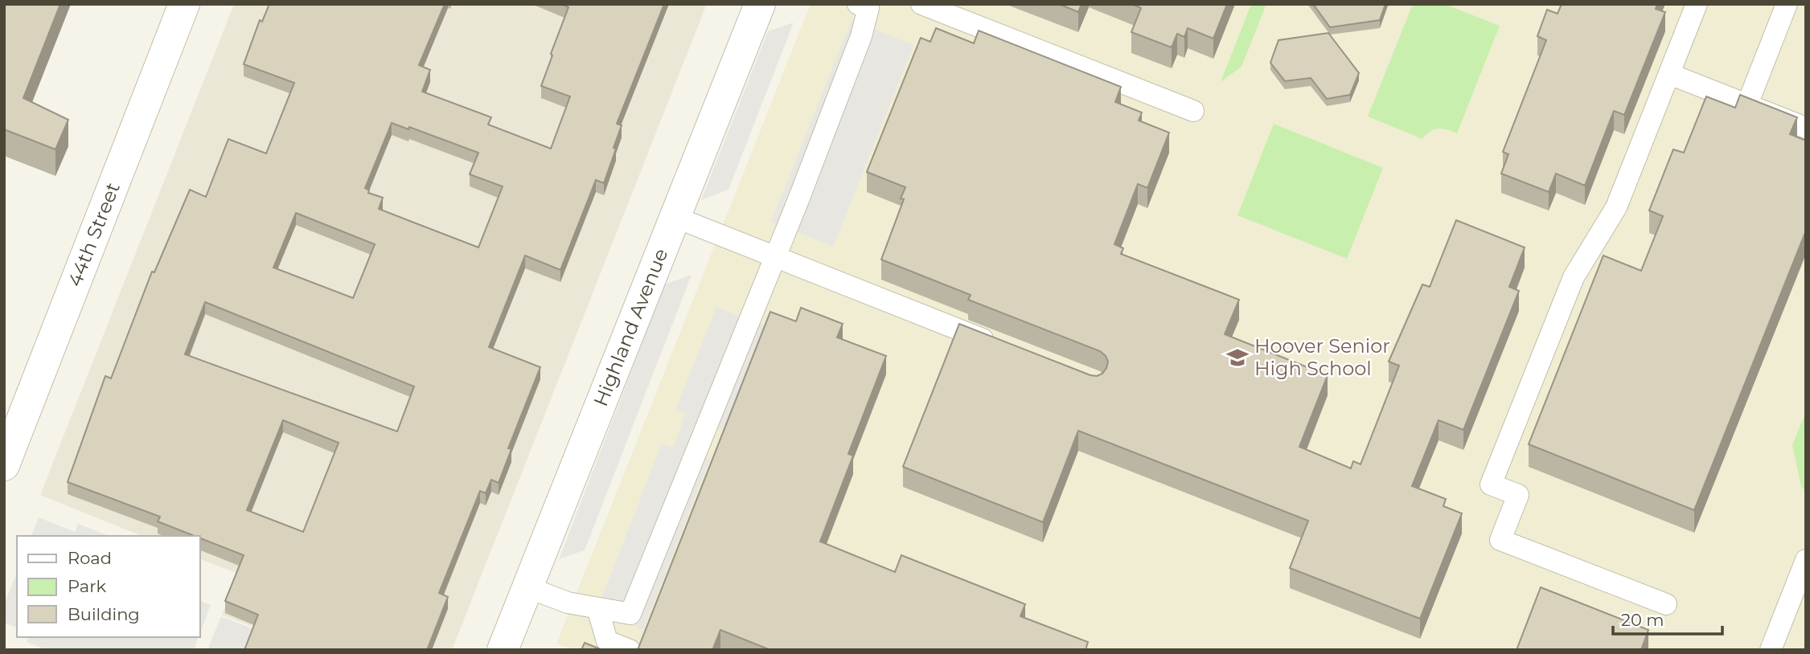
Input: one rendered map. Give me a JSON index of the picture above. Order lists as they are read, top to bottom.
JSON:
{
  "streets": {
    "street": ["44th Street", "Highland Avenue"]
  },
  "places": {
    "school or university": ["Hoover Senior High School"]
  },
  "legend": ["Road", "Park", "Building"],
  "scale_bar": "20 m"
}
